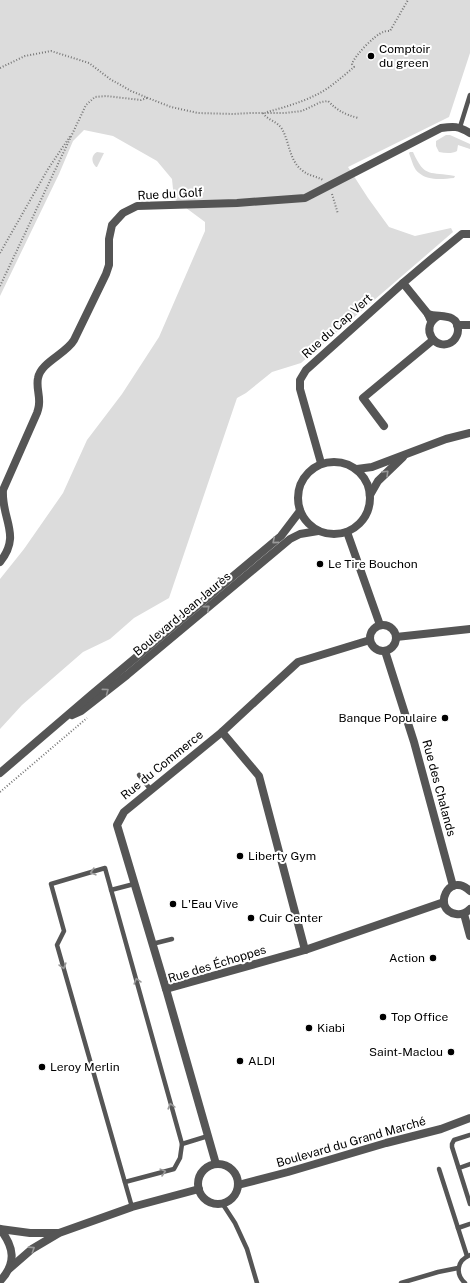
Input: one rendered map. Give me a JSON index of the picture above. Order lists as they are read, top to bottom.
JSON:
{
  "streets": {
    "street": [
      "Rue du Golf",
      "Rue du Cap Vert",
      "Boulevard Jean Jaurès",
      "Rue du Commerce",
      "Rue des Chalands",
      "Rue des Échoppes",
      "Boulevard du Grand Marché"
    ]
  },
  "crossings": [
    ["Rue du Cap Vert", "Boulevard Jean Jaurès"],
    ["Rue du Commerce", "Rue des Chalands"],
    ["Rue du Commerce", "Rue des Échoppes"],
    ["Rue des Échoppes", "Boulevard du Grand Marché"]
  ],
  "places": [
    "Comptoir du green",
    "Le Tire Bouchon",
    "Banque Populaire",
    "Liberty Gym",
    "L'Eau Vive",
    "Cuir Center",
    "Action",
    "Top Office",
    "Kiabi",
    "Saint-Maclou",
    "ALDI",
    "Leroy Merlin"
  ]
}
